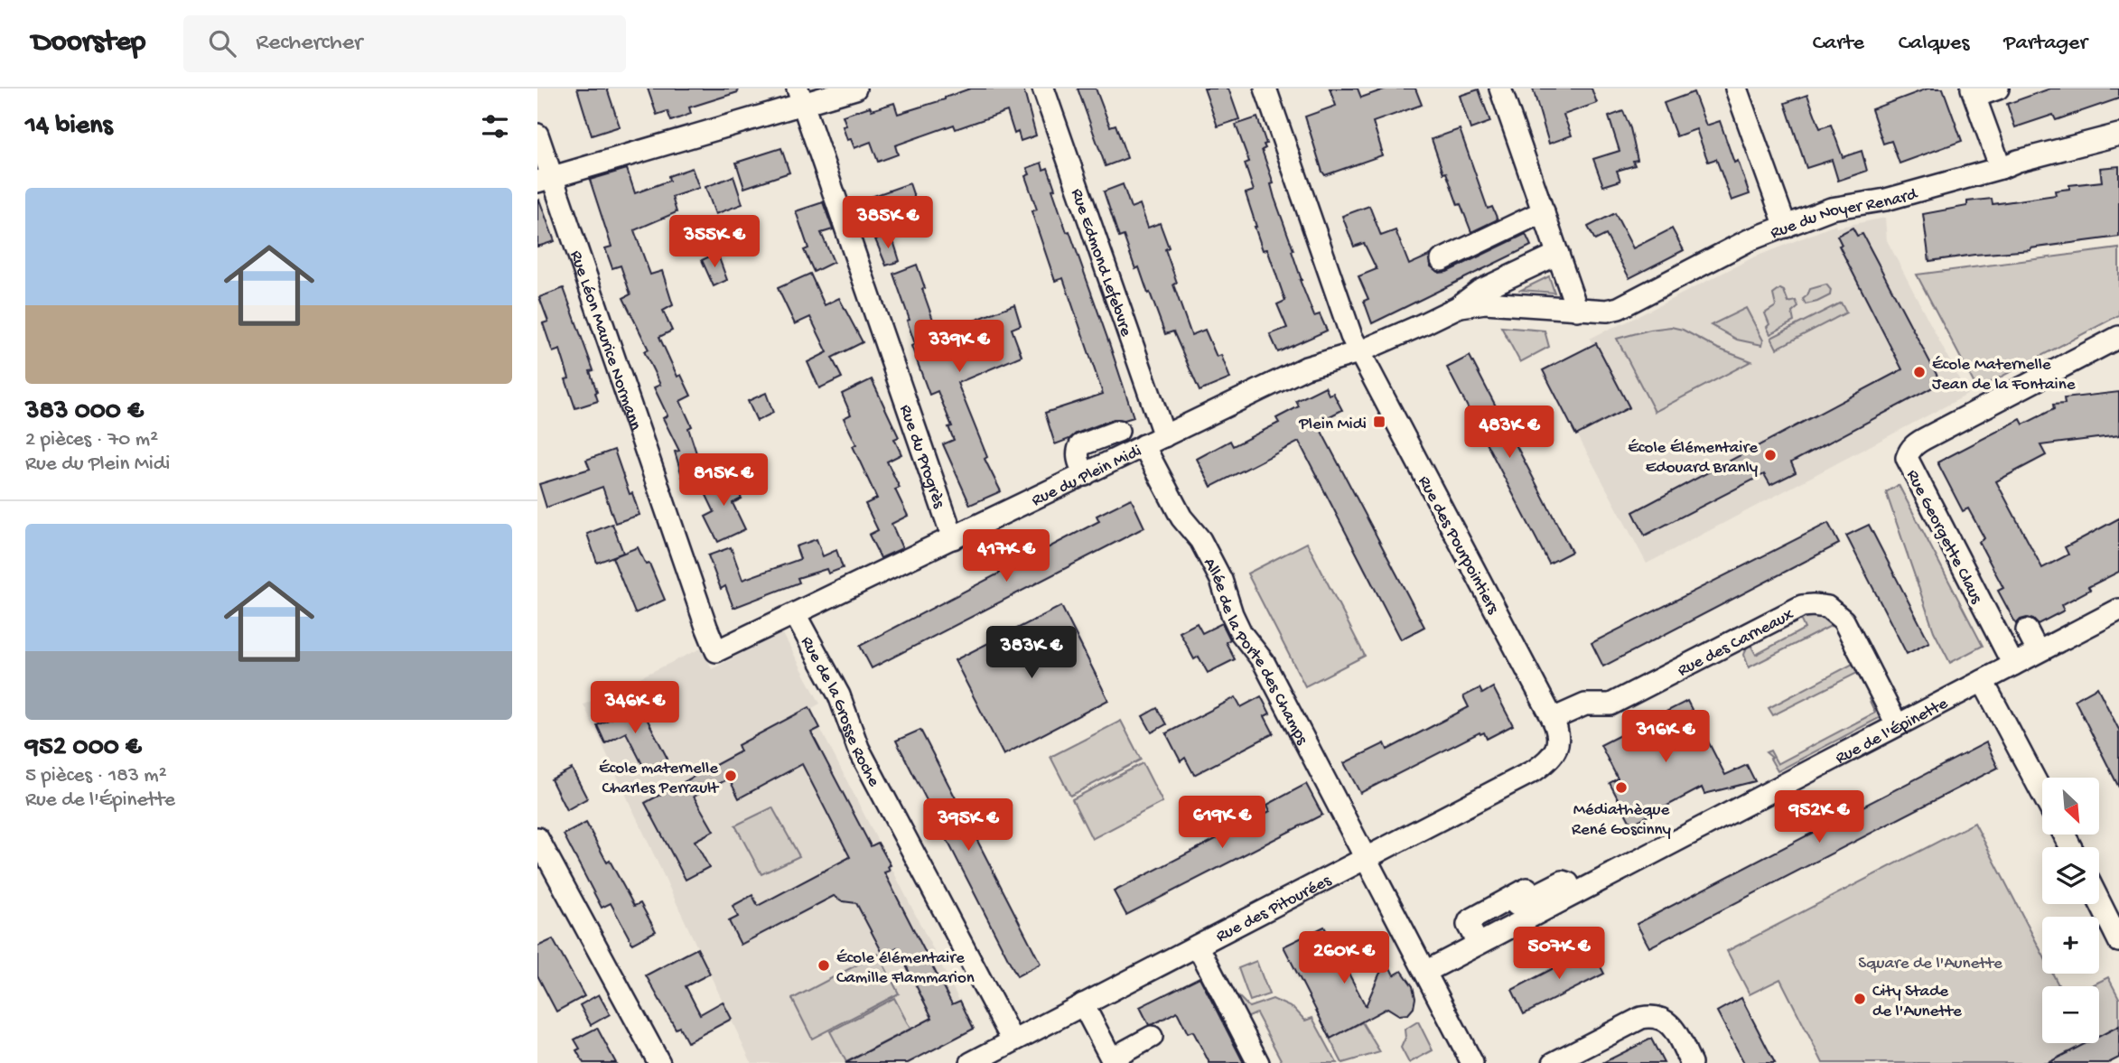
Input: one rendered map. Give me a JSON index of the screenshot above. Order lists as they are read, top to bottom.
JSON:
{
  "streets": {
    "street": [
      "Rue du Noyer Renard",
      "Rue Edmond Lefebvre",
      "Rue Léon Maurice Normann",
      "Rue du Progrès",
      "Rue du Plein Midi",
      "Rue Georgette Claus",
      "Rue des Pourpointiers",
      "Rue des Carneaux",
      "Allée de la Porte des Champs",
      "Rue de la Grosse Roche",
      "Rue de l'Épinette",
      "Rue des Pitourées"
    ]
  },
  "crossings": [
    ["Rue du Noyer Renard", "Rue du Plein Midi"],
    ["Rue Edmond Lefebvre", "Rue du Plein Midi"],
    ["Rue Léon Maurice Normann", "Rue du Plein Midi"],
    ["Rue du Progrès", "Rue du Plein Midi"],
    ["Rue du Plein Midi", "Rue des Pourpointiers"],
    ["Rue du Plein Midi", "Allée de la Porte des Champs"],
    ["Rue du Plein Midi", "Rue de la Grosse Roche"],
    ["Rue Georgette Claus", "Rue de l'Épinette"],
    ["Rue des Pourpointiers", "Rue des Carneaux"],
    ["Rue des Pourpointiers", "Rue des Pitourées"],
    ["Rue des Carneaux", "Rue de l'Épinette"],
    ["Rue des Carneaux", "Rue des Pitourées"],
    ["Allée de la Porte des Champs", "Rue de l'Épinette"],
    ["Allée de la Porte des Champs", "Rue des Pitourées"],
    ["Rue de la Grosse Roche", "Rue des Pitourées"]
  ],
  "parks": ["Square de l'Aunette"],
  "places": {
    "other": [
      "École Maternelle Jean de la Fontaine",
      "École Élémentaire Edouard Branly",
      "École maternelle Charles Perrault",
      "Médiathèque René Goscinny",
      "École élémentaire Camille Flammarion",
      "City Stade de l'Aunette"
    ],
    "transit": ["Plein Midi"]
  },
  "north": "bottom right",
  "page": {
    "header": "Doorstep",
    "search": "Rechercher",
    "nav": ["Carte", "Calques", "Partager"],
    "heading": "14 biens",
    "list": [
      {
        "name": "383 000 €",
        "note": "2 pièces · 70 m² · Rue du Plein Midi"
      },
      {
        "name": "952 000 €",
        "note": "5 pièces · 183 m² · Rue de l'Épinette"
      }
    ],
    "price": [
      "385K €",
      "355K €",
      "339K €",
      "483K €",
      "815K €",
      "417K €",
      "383K €",
      "346K €",
      "316K €",
      "952K €",
      "619K €",
      "395K €",
      "507K €",
      "260K €"
    ],
    "map_buttons": ["+", "−"]
  }
}
